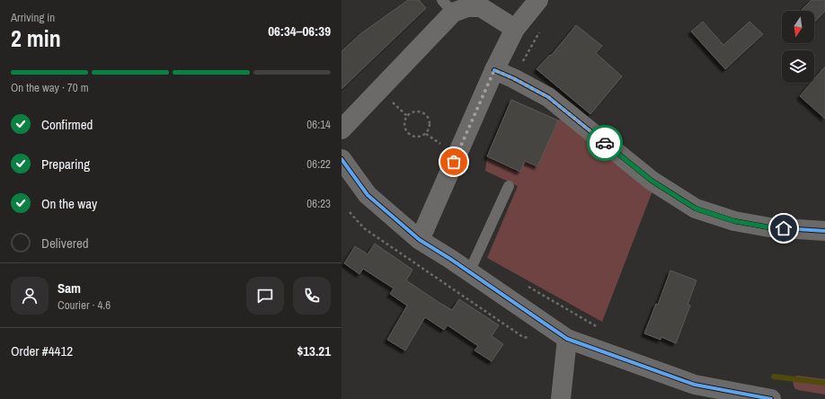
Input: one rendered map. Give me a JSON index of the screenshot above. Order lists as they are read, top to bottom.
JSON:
{
  "north": "bottom",
  "page": {
    "heading": ["2 min", "Arriving in", "06:34–06:39"],
    "panel": [
      "Sam",
      "Courier · 4.6",
      "Order #4412",
      "$13.21"
    ],
    "bar": "On the way · 70 m",
    "list": [
      ["Confirmed", "06:14"],
      ["Preparing", "06:22"],
      ["On the way", "06:23"],
      "Delivered"
    ]
  }
}
